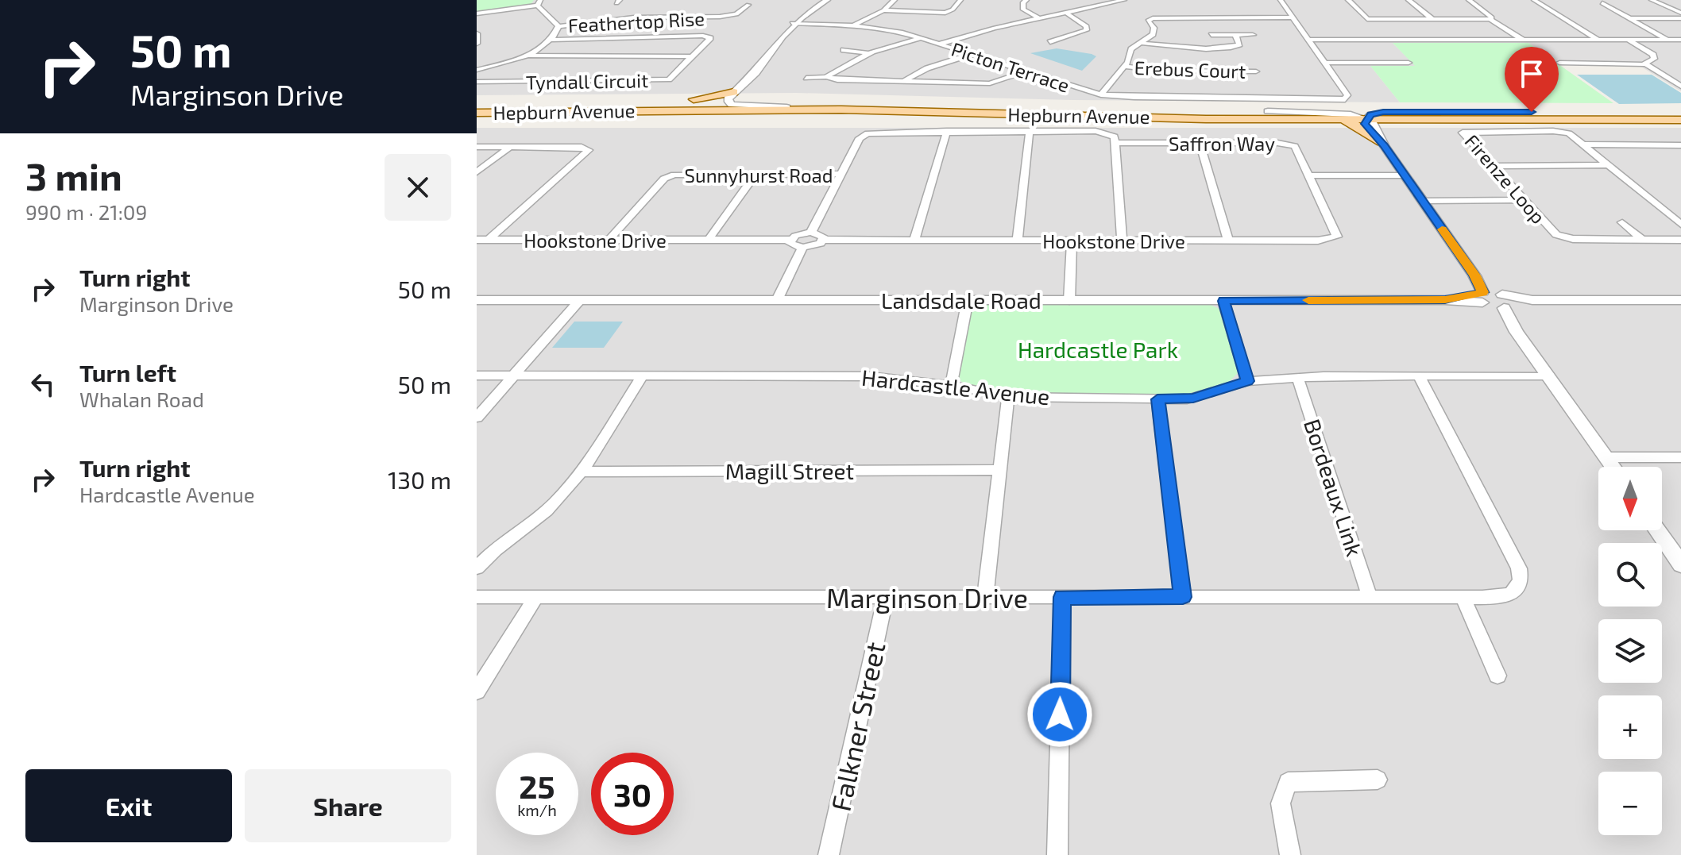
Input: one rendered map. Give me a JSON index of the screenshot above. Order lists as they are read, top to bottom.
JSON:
{
  "streets": {
    "main road": ["Hepburn Avenue"],
    "street": [
      "Feathertop Rise",
      "Picton Terrace",
      "Erebus Court",
      "Tyndall Circuit",
      "Saffron Way",
      "Sunnyhurst Road",
      "Firenze Loop",
      "Hookstone Drive",
      "Landsdale Road",
      "Hardcastle Avenue",
      "Magill Street",
      "Bordeaux Link",
      "Marginson Drive",
      "Falkner Street"
    ]
  },
  "crossings": [
    ["Saffron Way", "Hookstone Drive"],
    ["Sunnyhurst Road", "Hookstone Drive"],
    ["Hardcastle Avenue", "Bordeaux Link"],
    ["Hardcastle Avenue", "Marginson Drive"],
    ["Bordeaux Link", "Marginson Drive"],
    ["Marginson Drive", "Falkner Street"]
  ],
  "parks": ["Hardcastle Park"],
  "north": "bottom",
  "page": {
    "turn": ["50 m", "Marginson Drive"],
    "heading": ["3 min", "990 m · 21:09"],
    "list": [
      {
        "name": "Turn right",
        "note": "Marginson Drive",
        "value": "50 m"
      },
      {
        "name": "Turn left",
        "note": "Whalan Road",
        "value": "50 m"
      },
      {
        "name": "Turn right",
        "note": "Hardcastle Avenue",
        "value": "130 m"
      }
    ],
    "map_buttons": ["+", "−"],
    "speed": "25 km/h",
    "limit": "30",
    "buttons": ["Exit", "Share"]
  }
}
